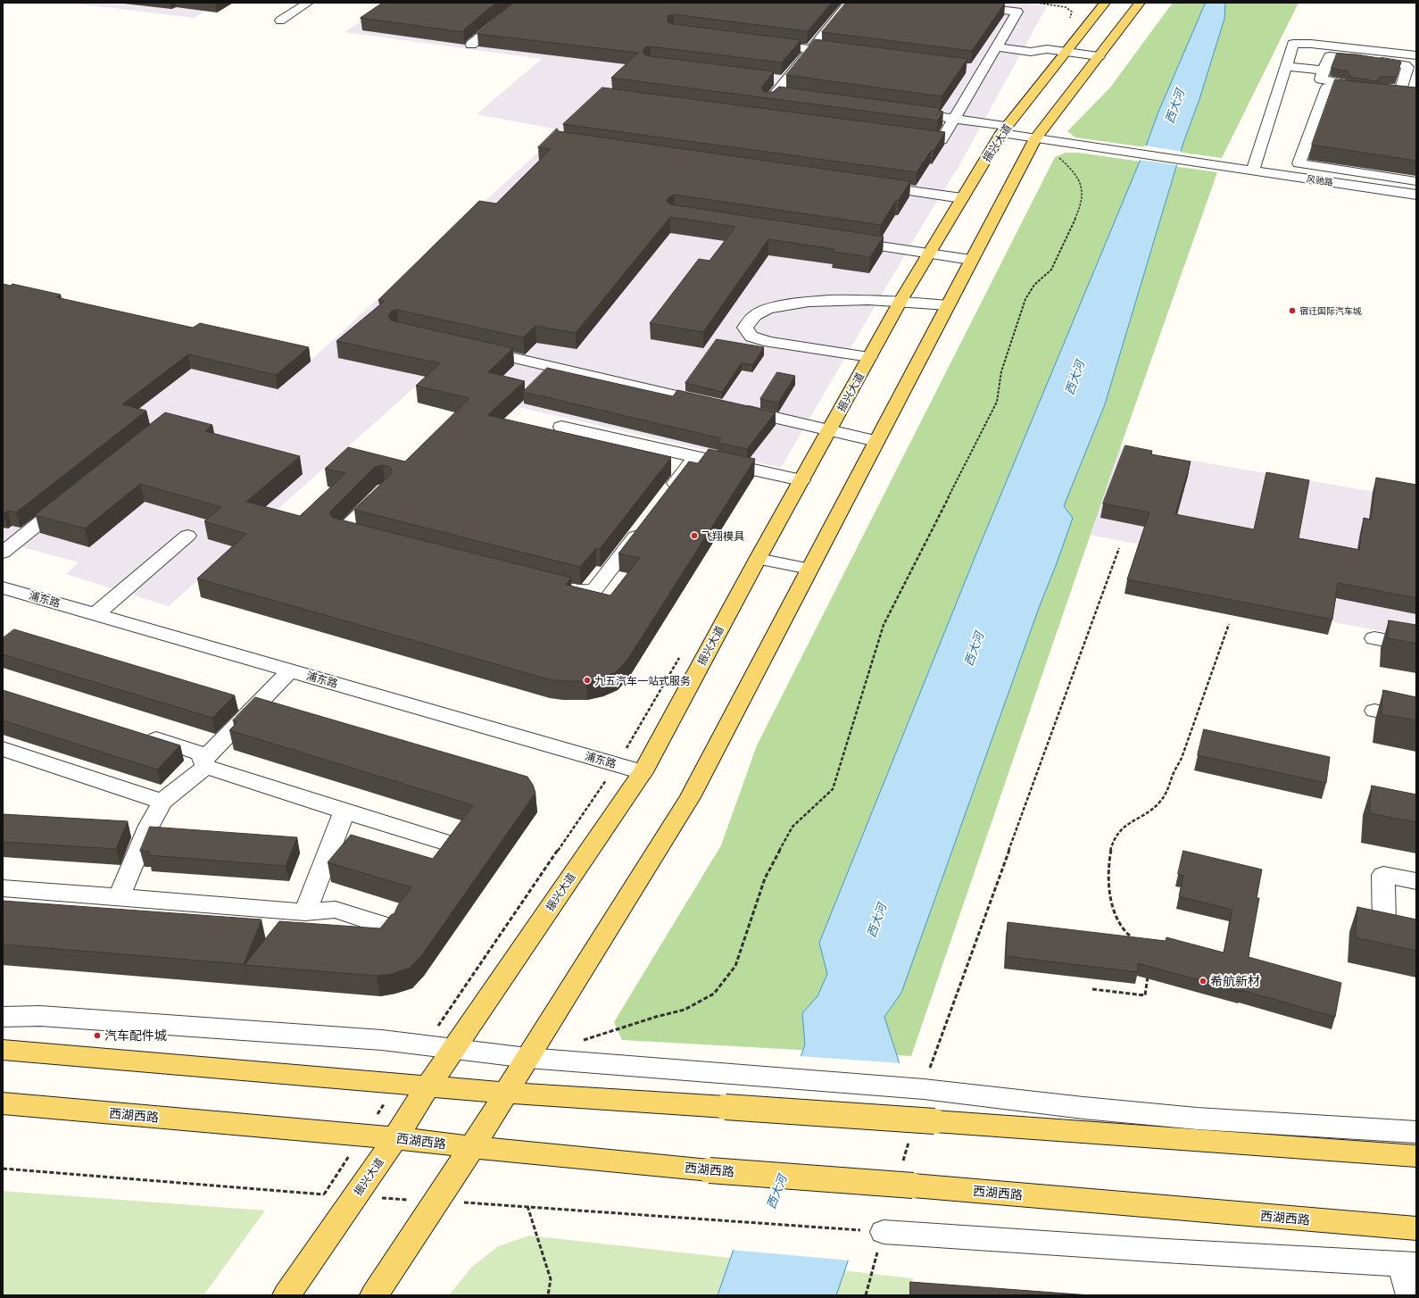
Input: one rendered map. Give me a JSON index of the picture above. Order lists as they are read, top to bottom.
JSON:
{
  "streets": {
    "main road": ["振兴大道", "西湖西路"],
    "street": ["风驰路", "浦东路"]
  },
  "crossings": [
    ["振兴大道", "风驰路"],
    ["振兴大道", "浦东路"],
    ["振兴大道", "西湖西路"]
  ],
  "water": ["西大河"],
  "places": [
    "宿迁国际汽车城",
    "飞翔模具",
    "九五汽车一站式服务",
    "希航新材",
    "汽车配件城"
  ]
}
